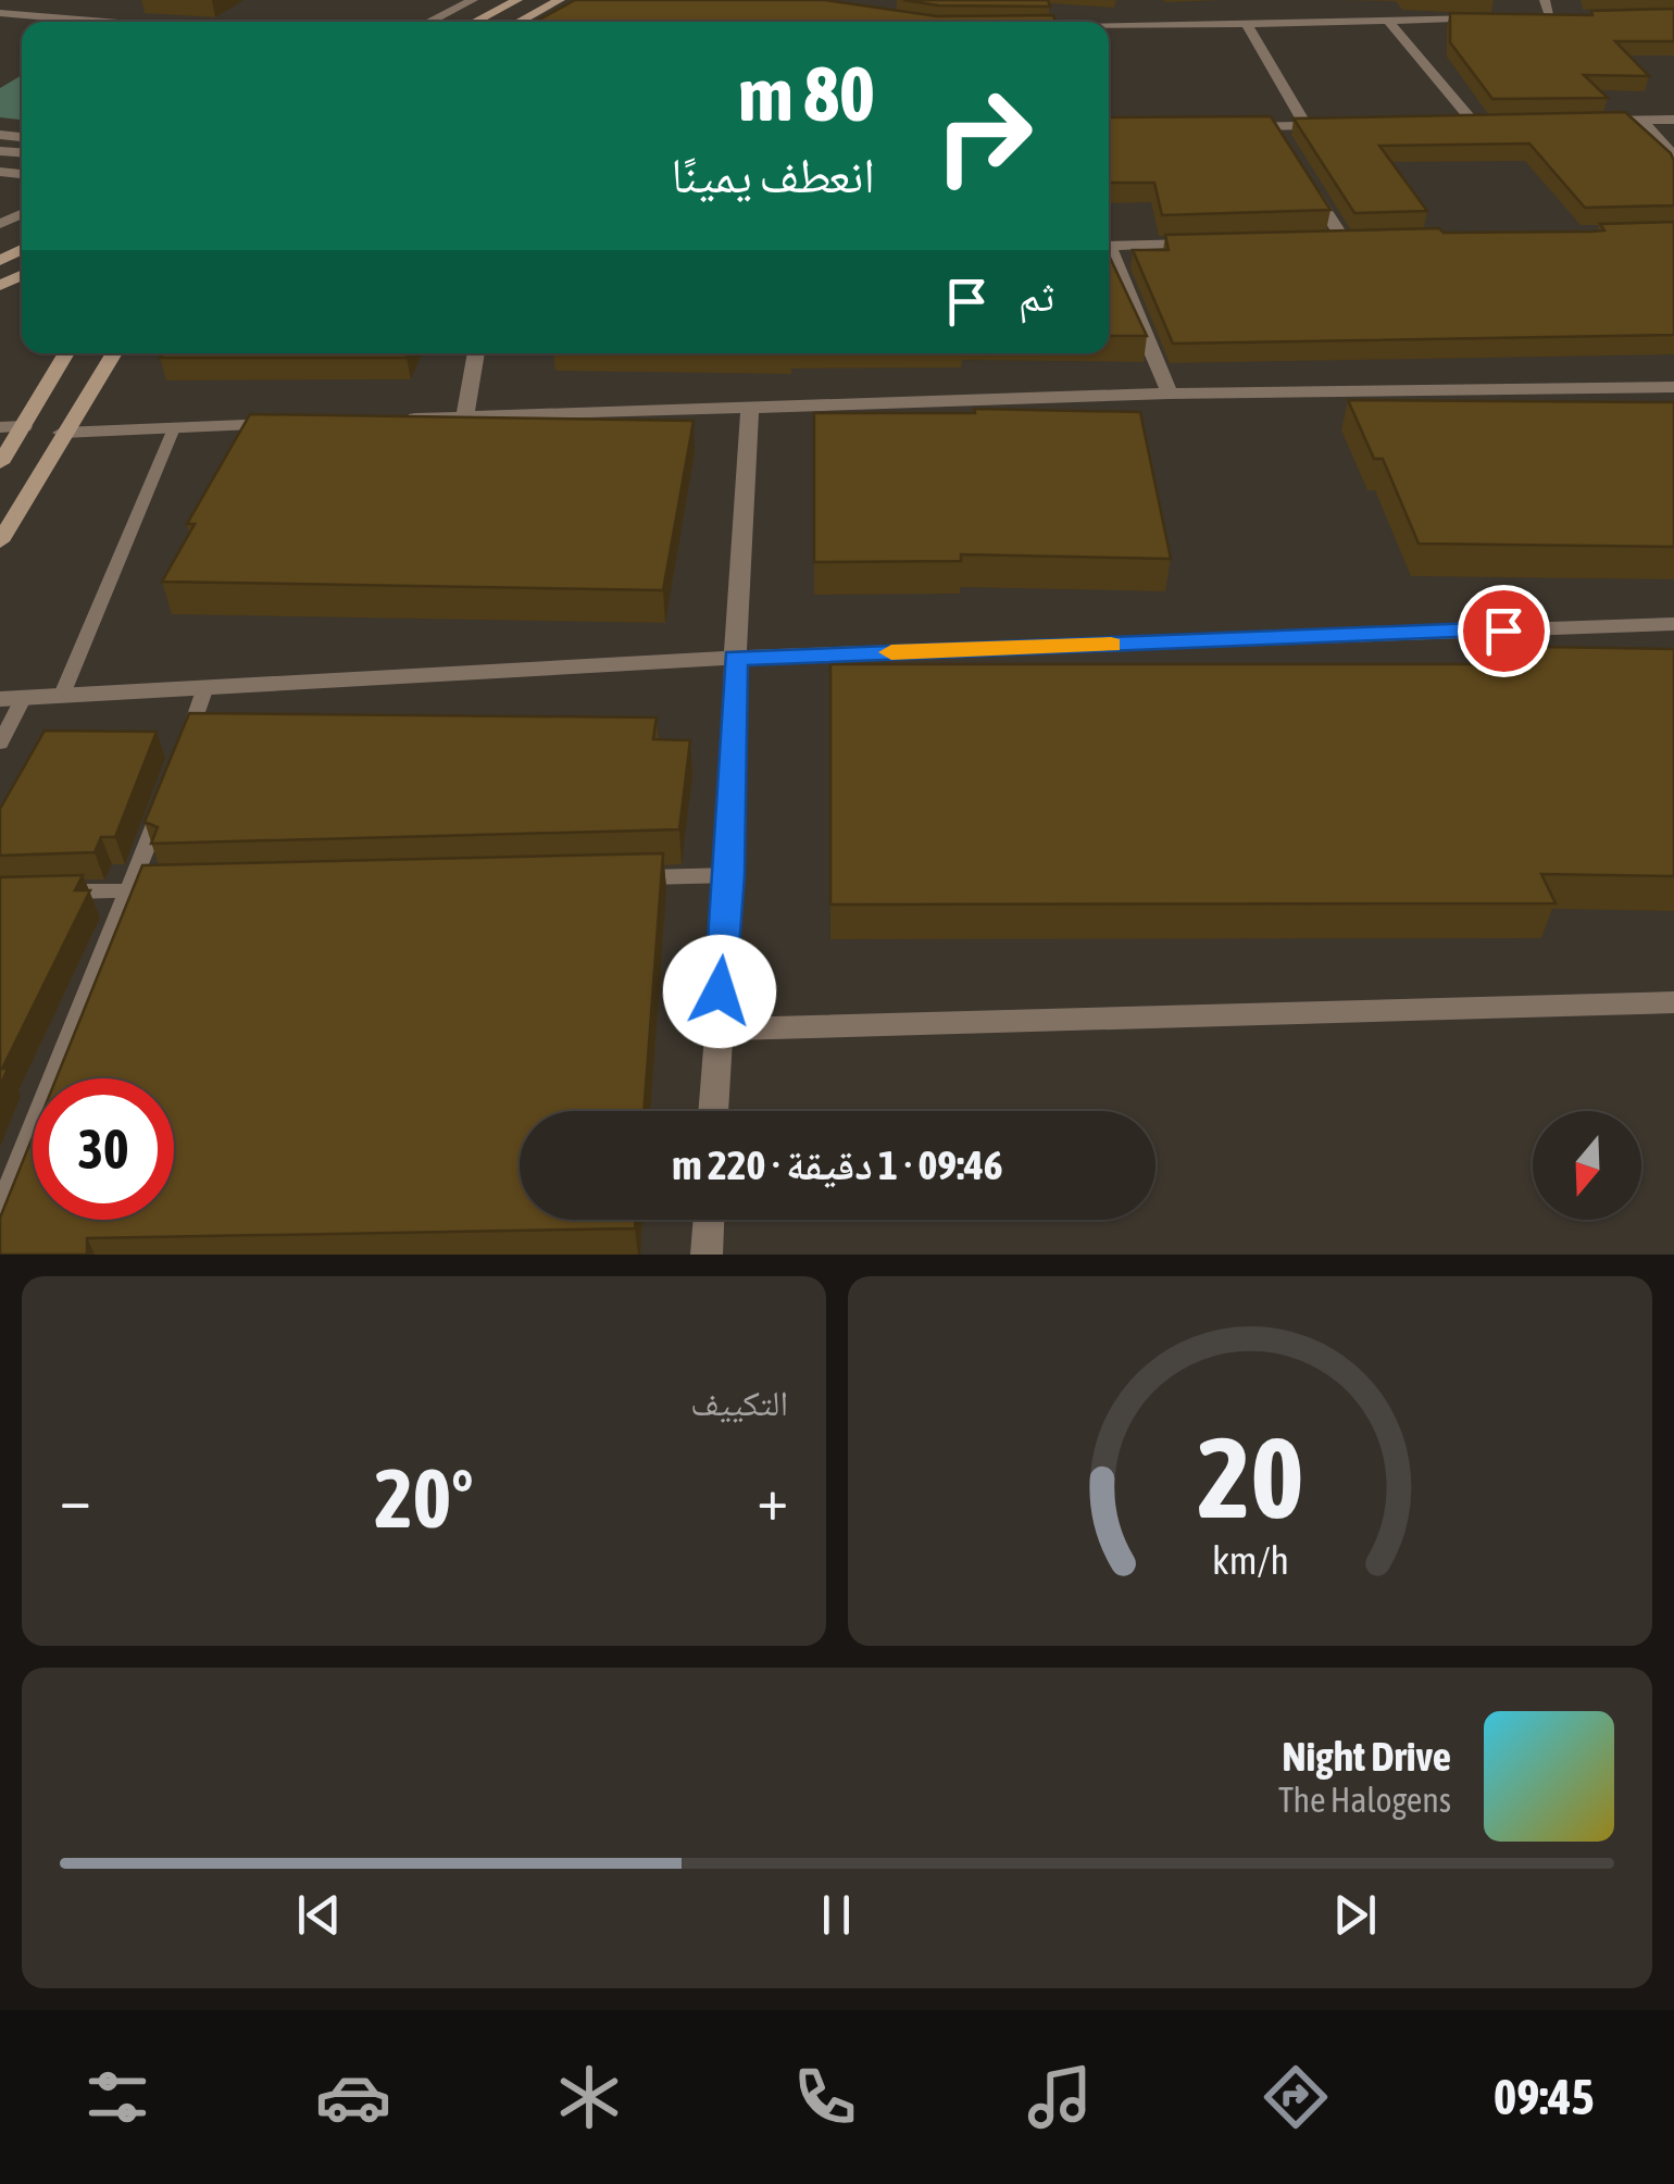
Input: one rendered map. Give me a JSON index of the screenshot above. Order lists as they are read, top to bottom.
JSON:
{
  "north": "bottom",
  "page": {
    "turn": ["80 m", "انعطف يمينًا"],
    "then": "ثم",
    "limit": "30",
    "trip": "09:46 · 1 دقيقة · 220 m",
    "tile": "التكييف",
    "heat": ["−", "20°", "+"],
    "song": ["Night Drive", "The Halogens"],
    "tabs": "09:45",
    "gauge": ["20", "km/h"]
  }
}
